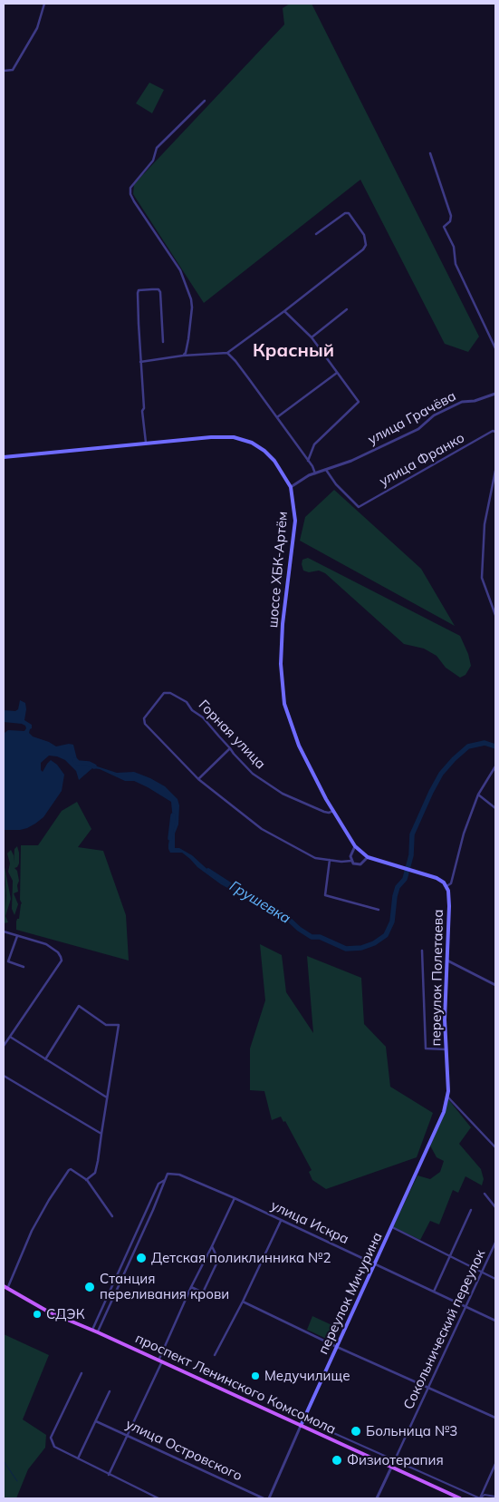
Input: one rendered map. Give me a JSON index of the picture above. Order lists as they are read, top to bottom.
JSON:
{
  "streets": {
    "main road": [
      "шоссе ХБК-Артём",
      "переулок Полетаева",
      "переулок Мичурина",
      "проспект Ленинского Комсомола"
    ],
    "street": [
      "улица Грачёва",
      "улица Франко",
      "Горная улица",
      "улица Искра",
      "Сокольнический переулок",
      "улица Островского"
    ]
  },
  "crossings": [
    ["улица Грачёва", "улица Франко"],
    ["улица Грачёва", "шоссе ХБК-Артём"],
    ["шоссе ХБК-Артём", "Горная улица"],
    ["шоссе ХБК-Артём", "переулок Полетаева"],
    ["переулок Полетаева", "переулок Мичурина"],
    ["улица Искра", "переулок Мичурина"],
    ["улица Искра", "Сокольнический переулок"],
    ["переулок Мичурина", "проспект Ленинского Комсомола"],
    ["Сокольнический переулок", "проспект Ленинского Комсомола"]
  ],
  "districts": ["Красный"],
  "water": ["Грушевка"],
  "places": [
    "Детская поликлинника №2",
    "Станция переливания крови",
    "СДЭК",
    "Медучилище",
    "Больница №3",
    "Физиотерапия"
  ]
}
